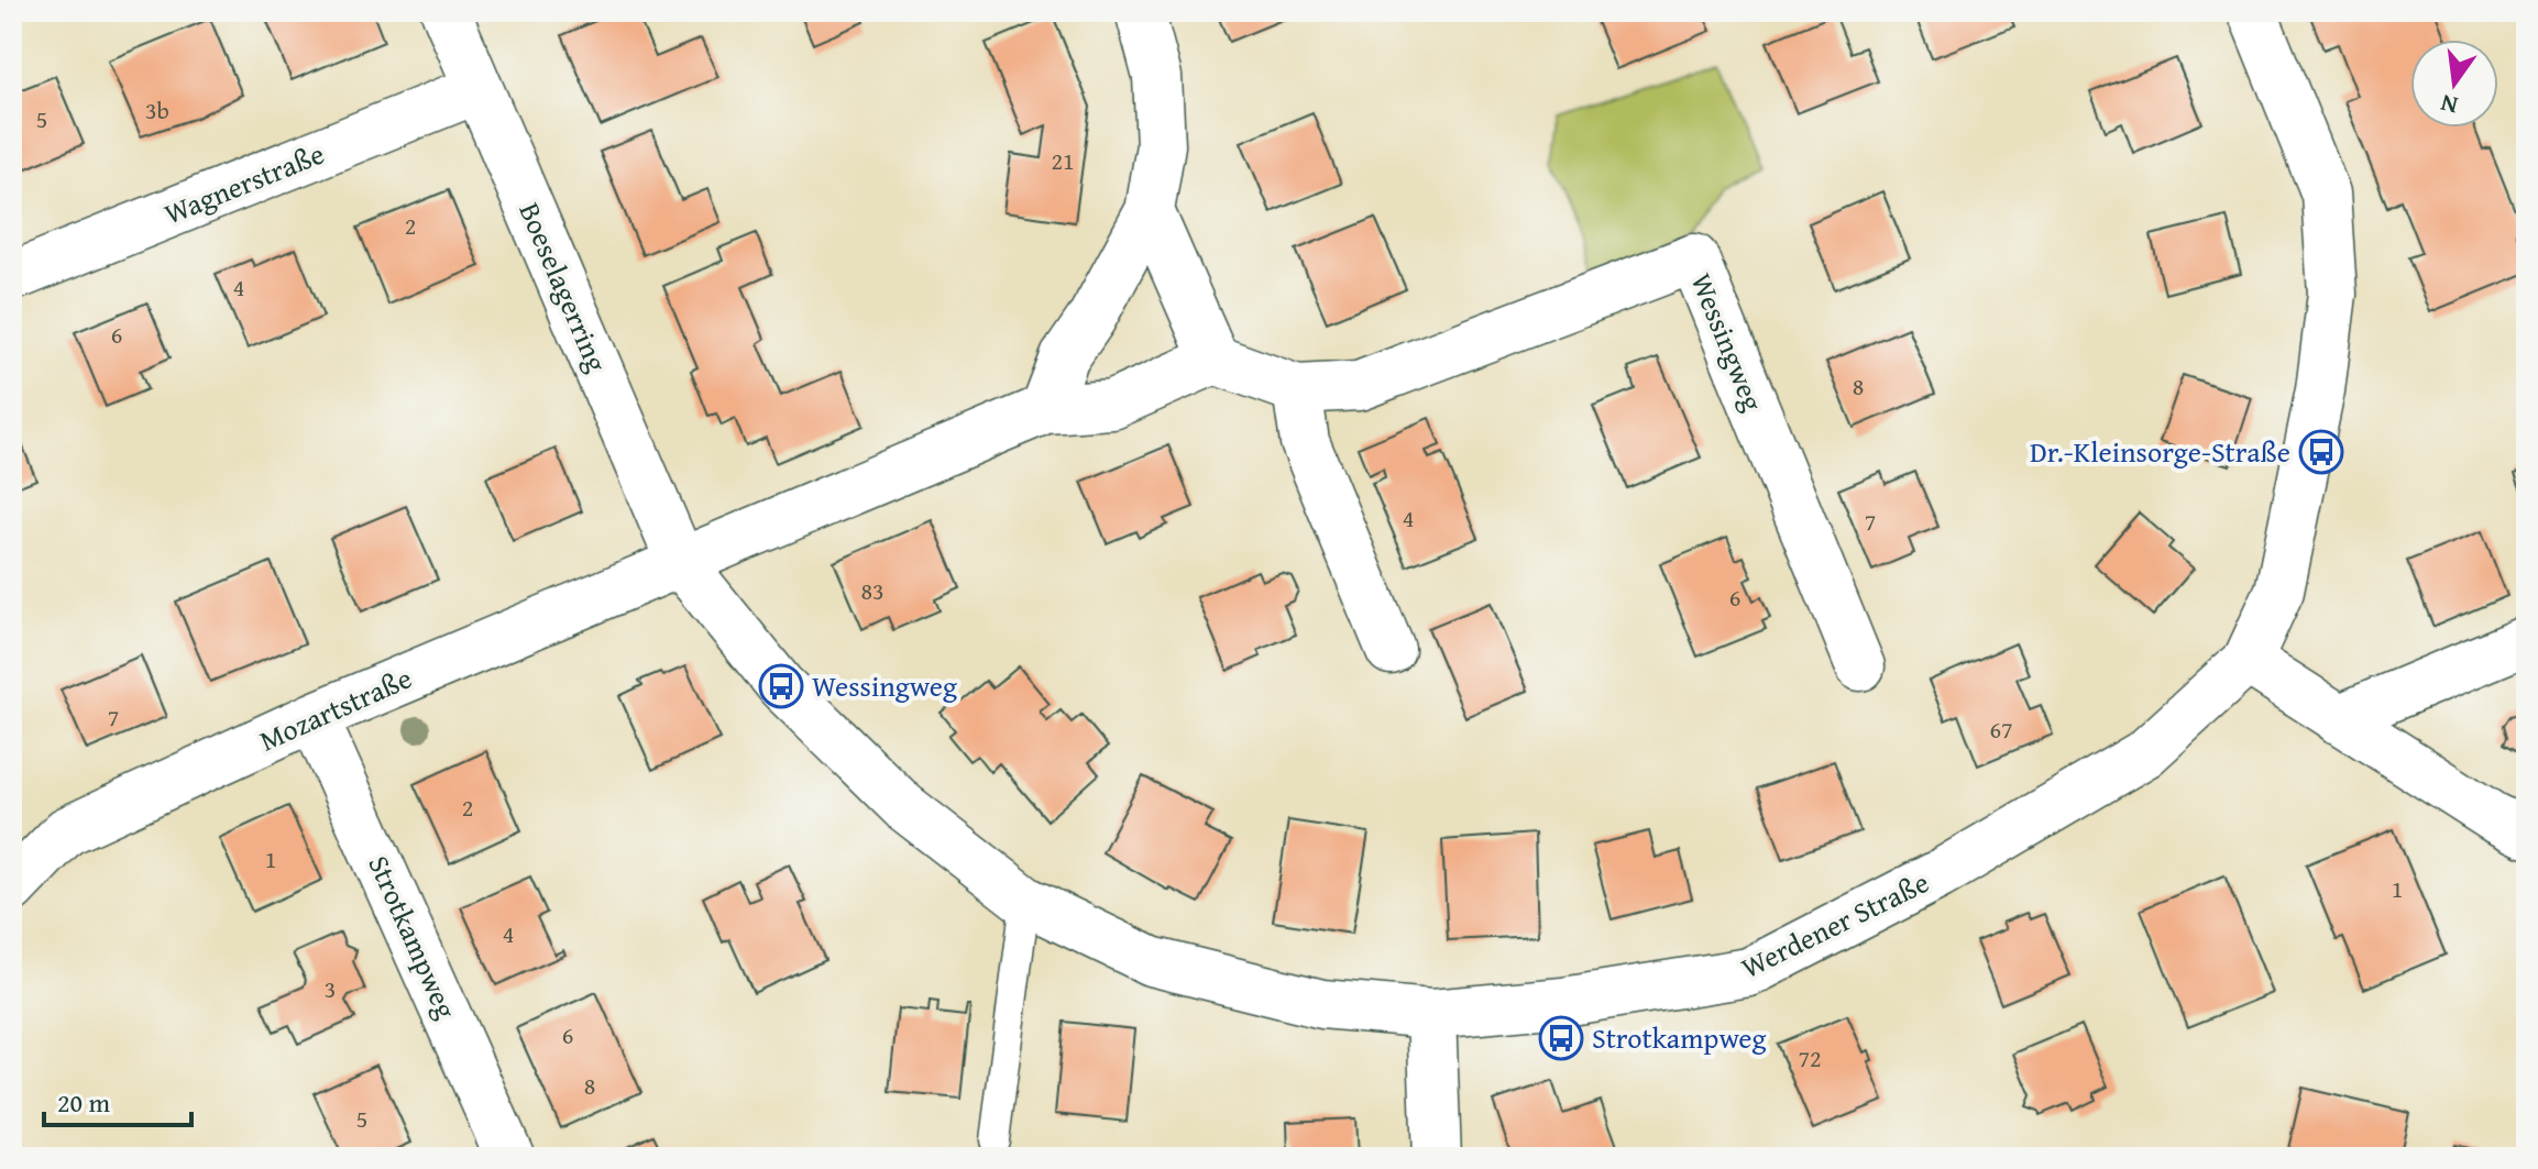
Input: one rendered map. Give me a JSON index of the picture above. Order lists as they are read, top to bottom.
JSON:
{
  "streets": {
    "street": [
      "Wagnerstraße",
      "Boeselagerring",
      "Wessingweg",
      "Mozartstraße",
      "Werdener Straße",
      "Strotkampweg"
    ]
  },
  "crossings": [
    ["Wagnerstraße", "Boeselagerring"],
    ["Boeselagerring", "Mozartstraße"],
    ["Boeselagerring", "Werdener Straße"],
    ["Mozartstraße", "Werdener Straße"],
    ["Mozartstraße", "Strotkampweg"]
  ],
  "places": {
    "bus stop": ["Dr.-Kleinsorge-Straße", "Wessingweg", "Strotkampweg"]
  },
  "house_numbers": [
    "3b",
    "5",
    "21",
    "2",
    "4",
    "6",
    "8",
    "4",
    "7",
    "83",
    "6",
    "7",
    "67",
    "2",
    "1",
    "1",
    "4",
    "3",
    "6",
    "72",
    "8",
    "5"
  ],
  "scale_bar": "20 m",
  "north": "bottom"
}
